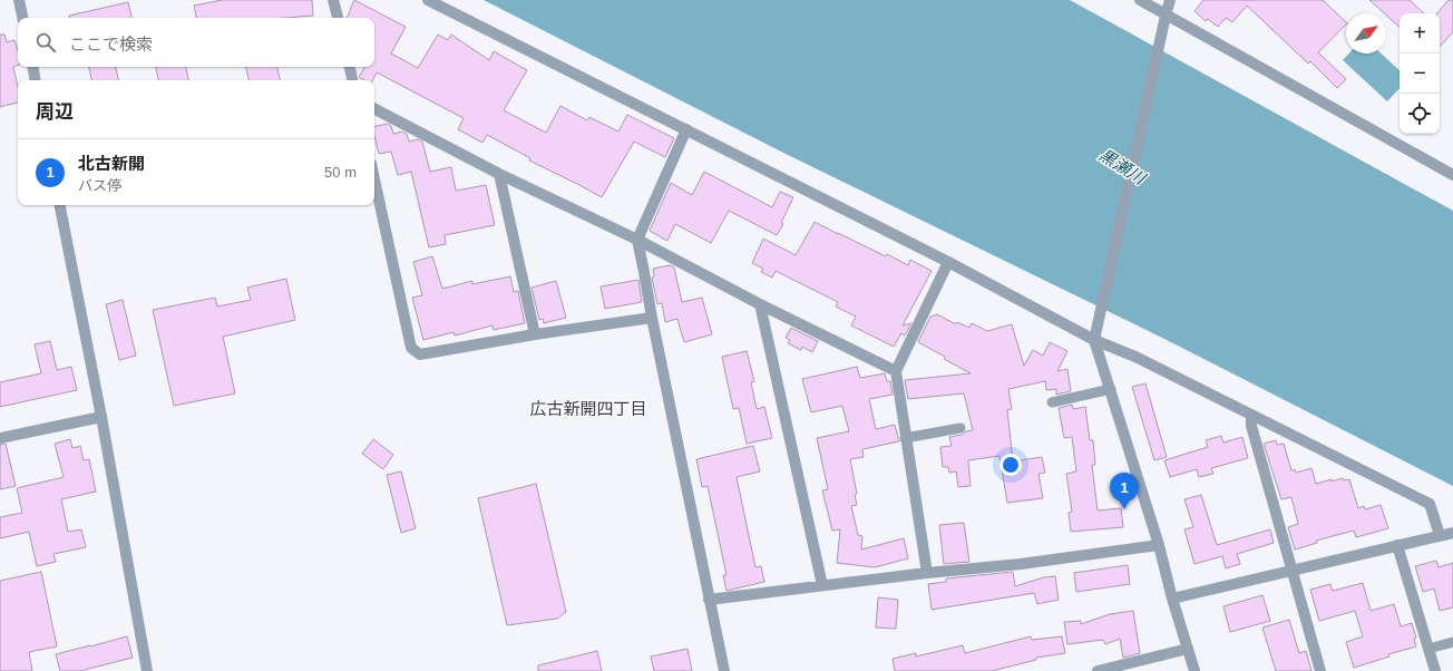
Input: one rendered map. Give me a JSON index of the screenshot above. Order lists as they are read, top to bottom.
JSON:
{
  "districts": ["広古新開四丁目"],
  "water": ["黒瀬川"],
  "north": "top right",
  "page": {
    "map_buttons": ["+", "−"],
    "search": "ここで検索",
    "heading": "周辺",
    "list": [
      {
        "mark": "1",
        "name": "北古新開",
        "note": "バス停",
        "value": "50 m"
      }
    ],
    "pins": "1"
  }
}
